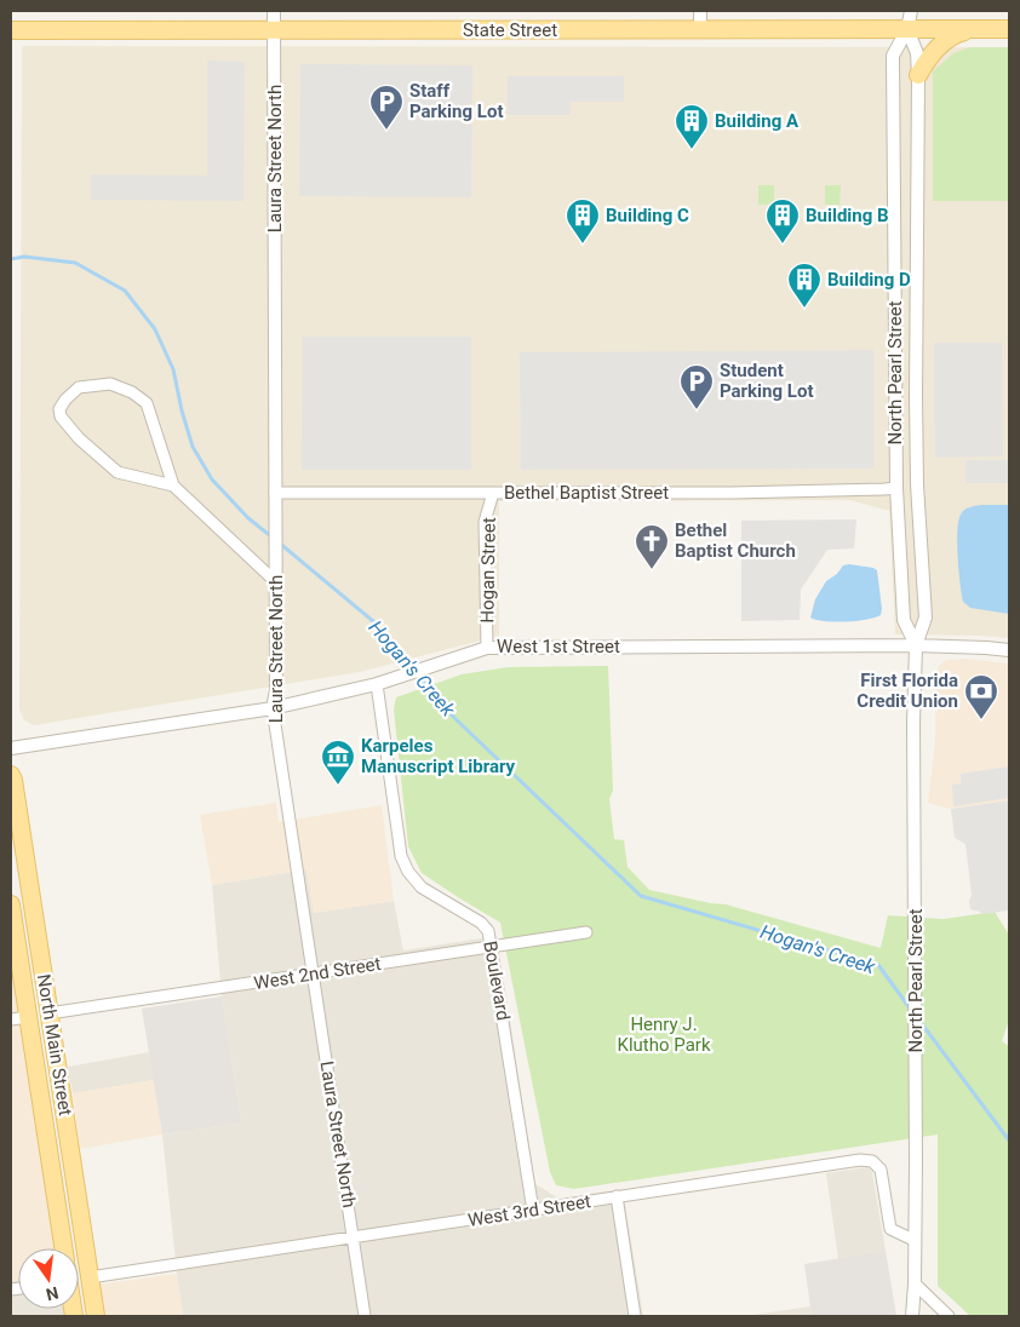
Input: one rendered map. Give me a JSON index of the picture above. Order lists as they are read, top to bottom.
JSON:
{
  "streets": {
    "main road": ["State Street", "North Main Street"],
    "street": [
      "Laura Street North",
      "North Pearl Street",
      "Bethel Baptist Street",
      "Hogan Street",
      "West 1st Street",
      "West 2nd Street",
      "Boulevard",
      "West 3rd Street"
    ]
  },
  "crossings": [
    ["State Street", "Laura Street North"],
    ["State Street", "North Pearl Street"],
    ["Laura Street North", "Bethel Baptist Street"],
    ["Laura Street North", "West 1st Street"],
    ["Laura Street North", "West 2nd Street"],
    ["Laura Street North", "West 3rd Street"],
    ["North Pearl Street", "Bethel Baptist Street"],
    ["North Pearl Street", "West 1st Street"],
    ["North Pearl Street", "West 3rd Street"],
    ["Bethel Baptist Street", "Hogan Street"],
    ["Hogan Street", "West 1st Street"],
    ["West 1st Street", "Boulevard"],
    ["West 2nd Street", "Boulevard"],
    ["West 2nd Street", "North Main Street"],
    ["Boulevard", "West 3rd Street"],
    ["North Main Street", "West 3rd Street"]
  ],
  "water": ["Hogan's Creek"],
  "parks": ["Henry J. Klutho Park"],
  "places": {
    "parking": ["Staff Parking Lot", "Student Parking Lot"],
    "building": [
      "Building A",
      "Building C",
      "Building B",
      "Building D"
    ],
    "church": ["Bethel Baptist Church"],
    "bank": ["First Florida Credit Union"],
    "museum": ["Karpeles Manuscript Library"]
  },
  "north": "bottom"
}
